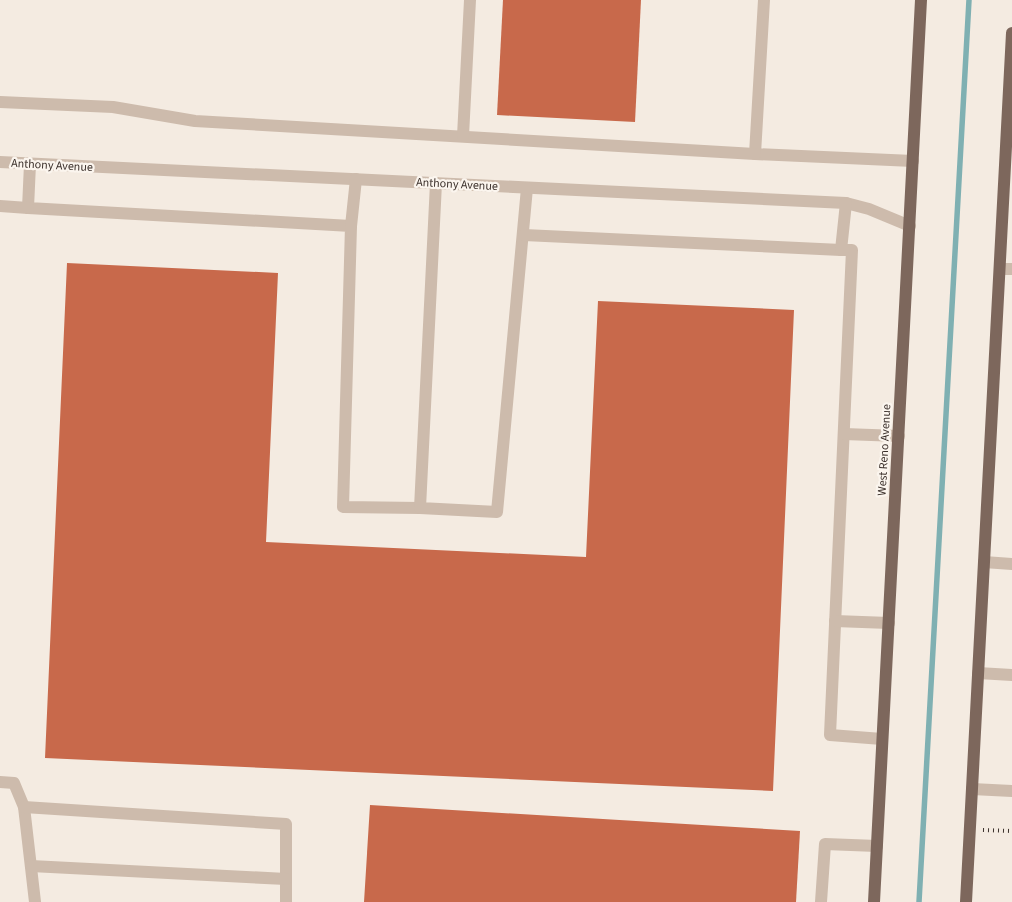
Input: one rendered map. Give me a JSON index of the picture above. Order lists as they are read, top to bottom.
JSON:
{
  "streets": {
    "main road": ["West Reno Avenue"],
    "street": ["Anthony Avenue"]
  },
  "crossings": [
    ["Anthony Avenue", "West Reno Avenue"]
  ]
}
